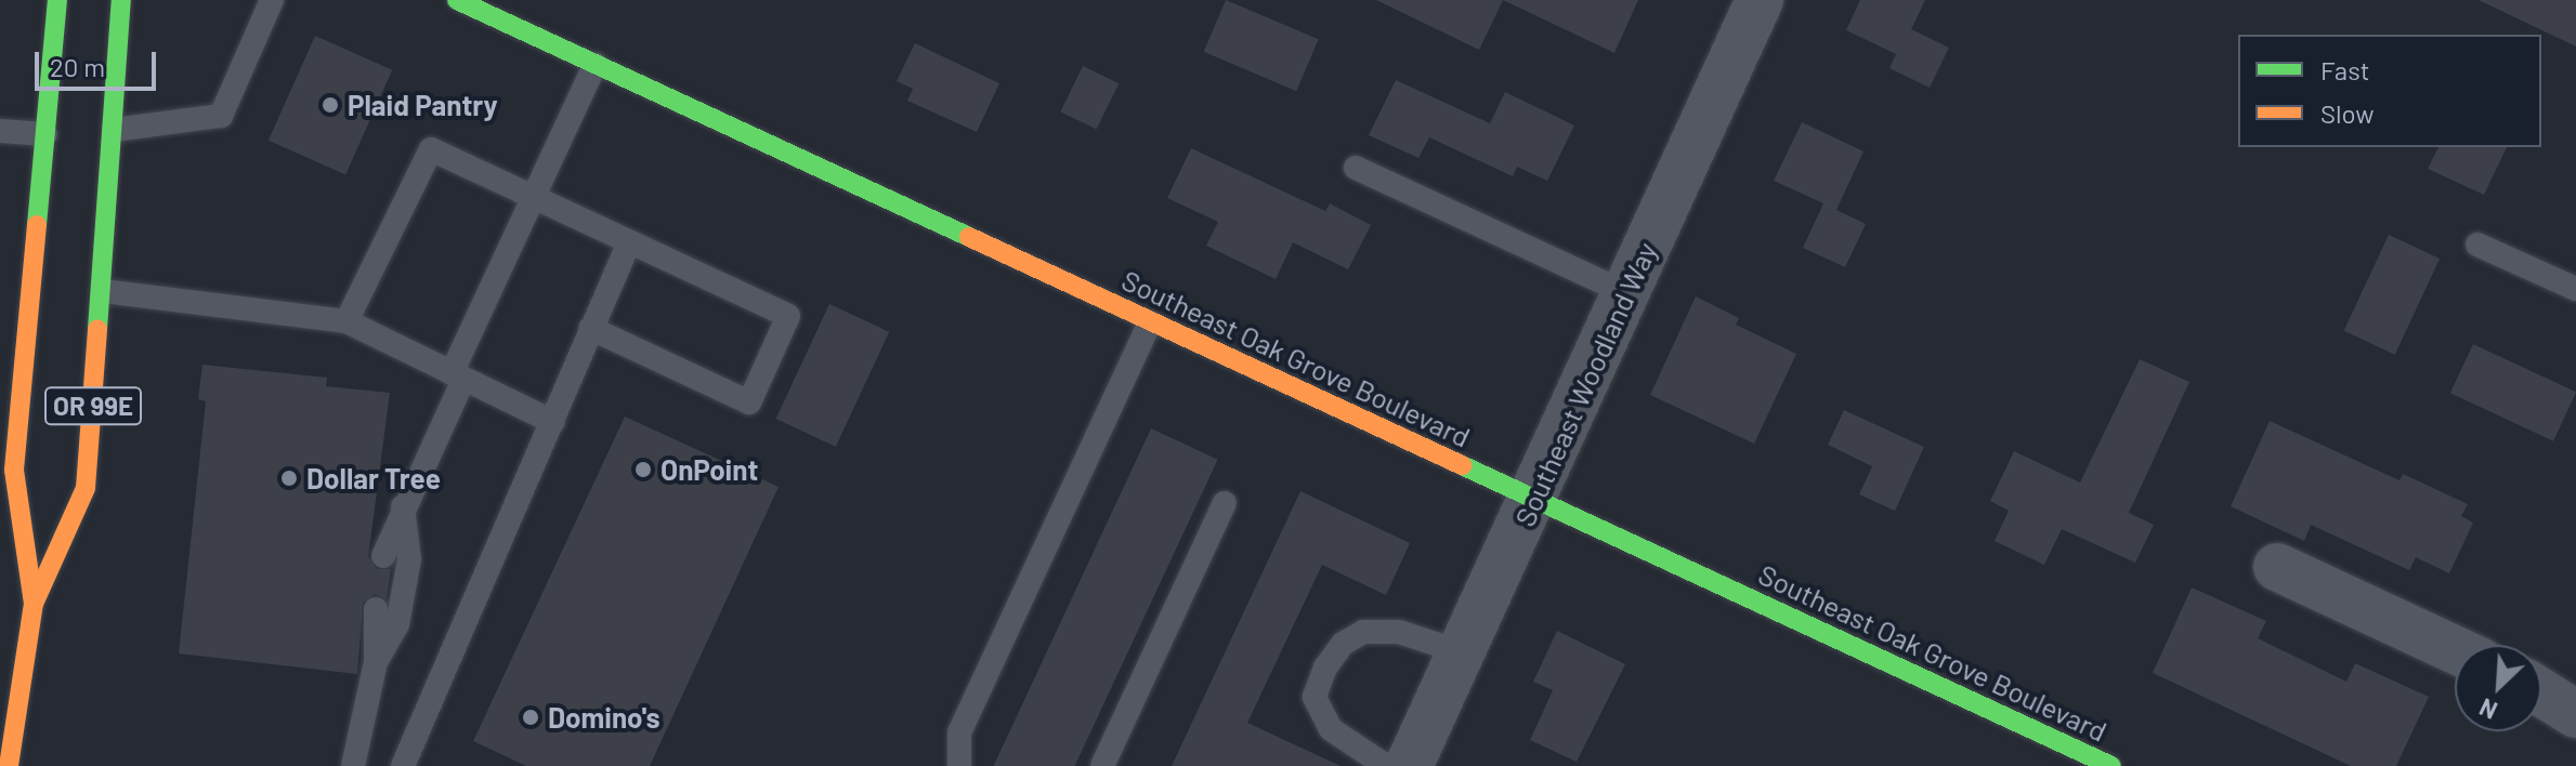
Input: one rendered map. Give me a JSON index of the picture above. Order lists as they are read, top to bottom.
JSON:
{
  "streets": {
    "street": ["Southeast Oak Grove Boulevard", "Southeast Woodland Way", "OR 99E"]
  },
  "crossings": [
    ["Southeast Oak Grove Boulevard", "Southeast Woodland Way"]
  ],
  "places": [
    "Plaid Pantry",
    "OnPoint",
    "Dollar Tree",
    "Domino's"
  ],
  "legend": ["Fast", "Slow"],
  "scale_bar": "20 m",
  "north": "bottom left"
}
